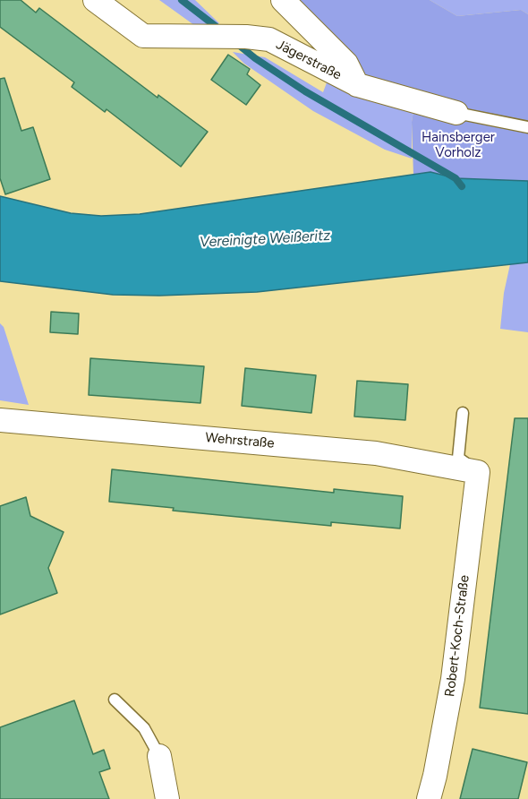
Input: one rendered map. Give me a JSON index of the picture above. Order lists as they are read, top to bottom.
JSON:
{
  "streets": {
    "street": ["Jägerstraße", "Wehrstraße", "Robert-Koch-Straße"]
  },
  "crossings": [
    ["Wehrstraße", "Robert-Koch-Straße"]
  ],
  "water": ["Vereinigte Weißeritz"],
  "parks": ["Hainsberger Vorholz"]
}
